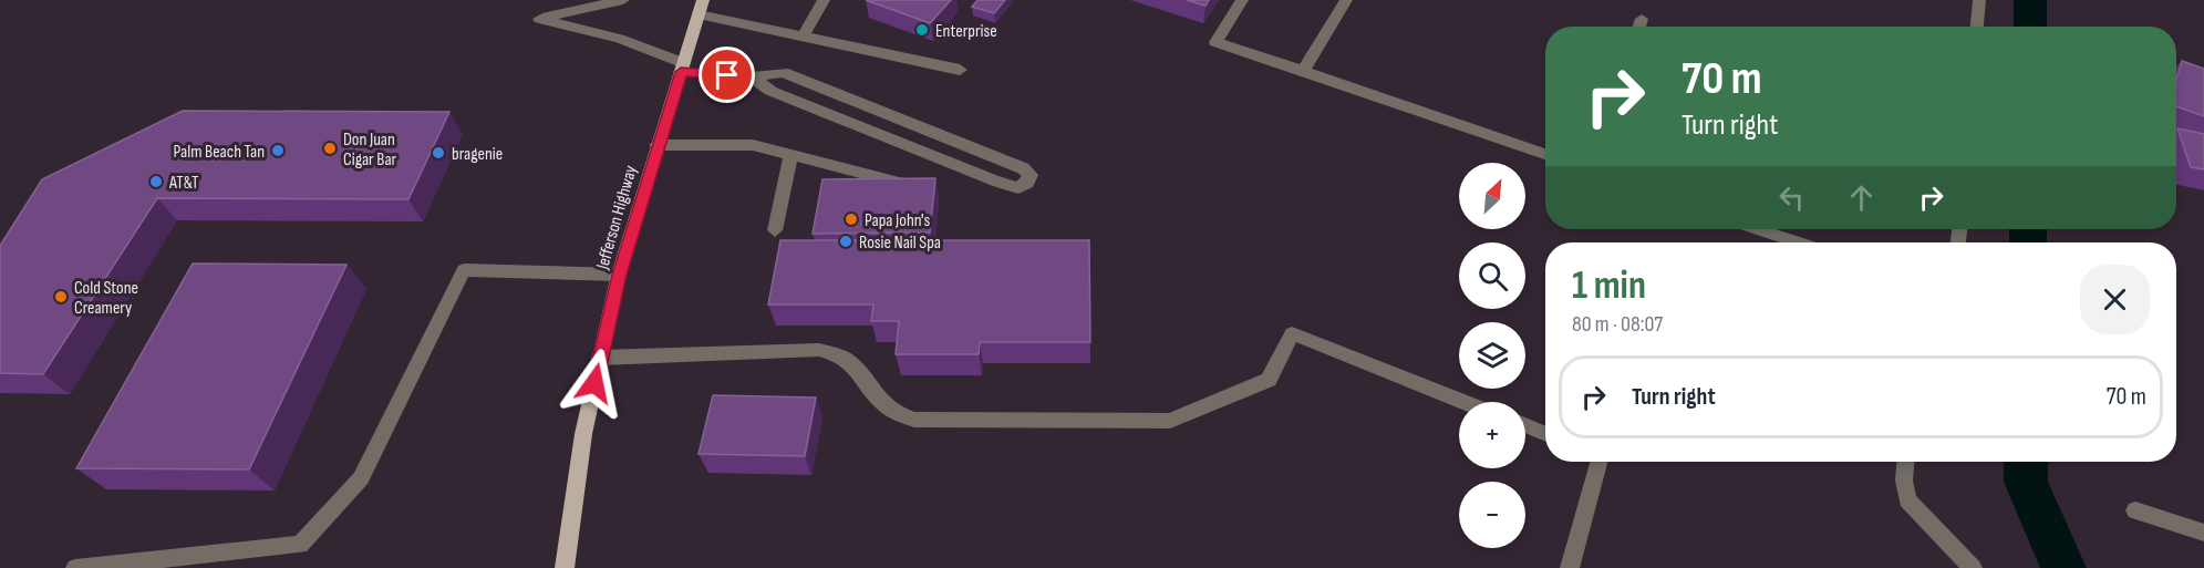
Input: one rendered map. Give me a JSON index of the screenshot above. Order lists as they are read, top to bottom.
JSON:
{
  "streets": {
    "main road": ["Jefferson Highway"]
  },
  "places": [
    "Enterprise",
    "Don Juan Cigar Bar",
    "Palm Beach Tan",
    "bragenie",
    "AT&T",
    "Papa John's",
    "Rosie Nail Spa",
    "Cold Stone Creamery"
  ],
  "north": "top right",
  "page": {
    "turn": ["70 m", "Turn right"],
    "map_buttons": ["+", "−"],
    "heading": ["1 min", "80 m · 08:07"],
    "list": [
      {
        "name": "Turn right",
        "value": "70 m"
      }
    ]
  }
}
